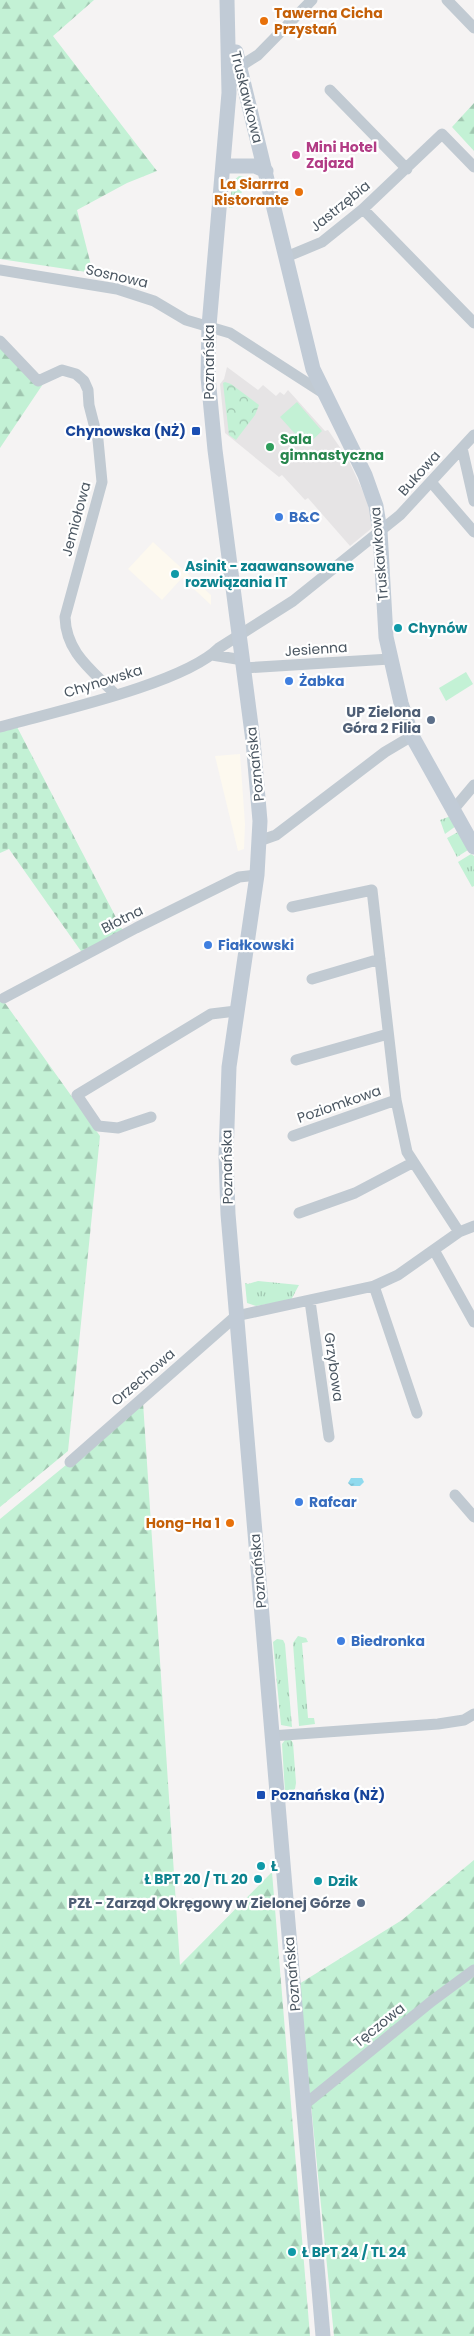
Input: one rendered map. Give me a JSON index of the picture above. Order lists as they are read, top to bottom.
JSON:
{
  "streets": {
    "street": [
      "Truskawkowa",
      "Jastrzębia",
      "Sosnowa",
      "Poznańska",
      "Bukowa",
      "Jemiołowa",
      "Jesienna",
      "Chynowska",
      "Błotna",
      "Poziomkowa",
      "Grzybowa",
      "Orzechowa",
      "Tęczowa"
    ]
  },
  "crossings": [
    ["Truskawkowa", "Jastrzębia"],
    ["Truskawkowa", "Sosnowa"],
    ["Truskawkowa", "Poznańska"],
    ["Truskawkowa", "Bukowa"],
    ["Truskawkowa", "Jesienna"],
    ["Sosnowa", "Poznańska"],
    ["Poznańska", "Bukowa"],
    ["Poznańska", "Jesienna"],
    ["Poznańska", "Chynowska"],
    ["Poznańska", "Błotna"],
    ["Poznańska", "Orzechowa"],
    ["Poznańska", "Tęczowa"],
    ["Bukowa", "Chynowska"],
    ["Jemiołowa", "Chynowska"]
  ],
  "places": {
    "other": [
      "Tawerna Cicha Przystań",
      "Mini Hotel Zajazd",
      "La Siarrra Ristorante",
      "Sala gimnastyczna",
      "B&C",
      "Asinit - zaawansowane rozwiązania IT",
      "Chynów",
      "Żabka",
      "UP Zielona Góra 2 Filia",
      "Fiałkowski",
      "Rafcar",
      "Hong-Ha 1",
      "Biedronka",
      "Ł",
      "Ł BPT 20 / TL 20",
      "Dzik",
      "PZŁ - Zarząd Okręgowy w Zielonej Górze",
      "Ł BPT 24 / TL 24"
    ],
    "transit": ["Chynowska (NŻ)", "Poznańska (NŻ)"]
  }
}
